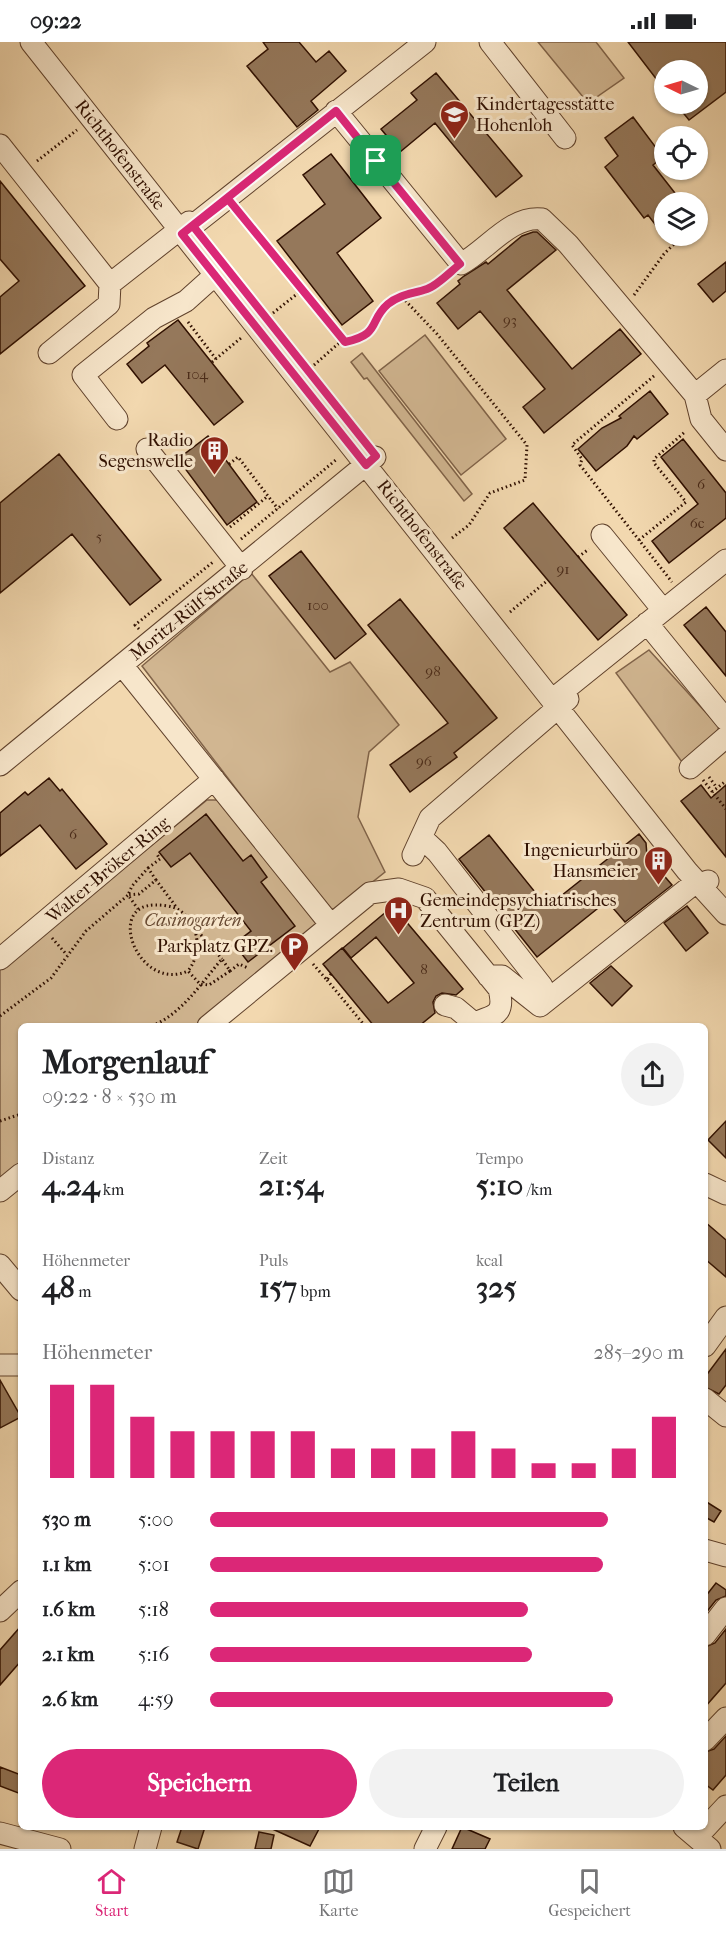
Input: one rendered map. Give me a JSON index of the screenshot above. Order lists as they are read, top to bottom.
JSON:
{
  "streets": {
    "street": ["Richthofenstraße", "Moritz-Rülf-Straße", "Walter-Bröker-Ring"]
  },
  "crossings": [
    ["Richthofenstraße", "Moritz-Rülf-Straße"]
  ],
  "parks": ["Casinogarten"],
  "places": {
    "school or university": ["Kindertagesstätte Hohenloh"],
    "building": ["Radio Segenswelle", "Ingenieurbüro Hansmeier"],
    "hospital": ["Gemeindepsychiatrisches Zentrum (GPZ)"],
    "parking": ["Parkplatz GPZ."]
  },
  "house_numbers": [
    "93",
    "104",
    "6",
    "6c",
    "5",
    "91",
    "100",
    "98",
    "96",
    "6",
    "8"
  ],
  "north": "left",
  "page": {
    "status": "09:22",
    "heading": ["Morgenlauf", "09:22 · 8 × 530 m"],
    "stats": [
      ["Distanz", "4.24 km"],
      ["Zeit", "21:54"],
      ["Tempo", "5:10 /km"],
      ["Höhenmeter", "48 m"],
      ["Puls", "157 bpm"],
      ["kcal", "325"]
    ],
    "chart": ["Höhenmeter", "285–290 m"],
    "list": [
      {
        "name": "530 m",
        "note": "5:00"
      },
      {
        "name": "1.1 km",
        "note": "5:01"
      },
      {
        "name": "1.6 km",
        "note": "5:18"
      },
      {
        "name": "2.1 km",
        "note": "5:16"
      },
      {
        "name": "2.6 km",
        "note": "4:59"
      }
    ],
    "buttons": ["Speichern", "Teilen"],
    "tabs": ["Start", "Karte", "Gespeichert"]
  }
}
